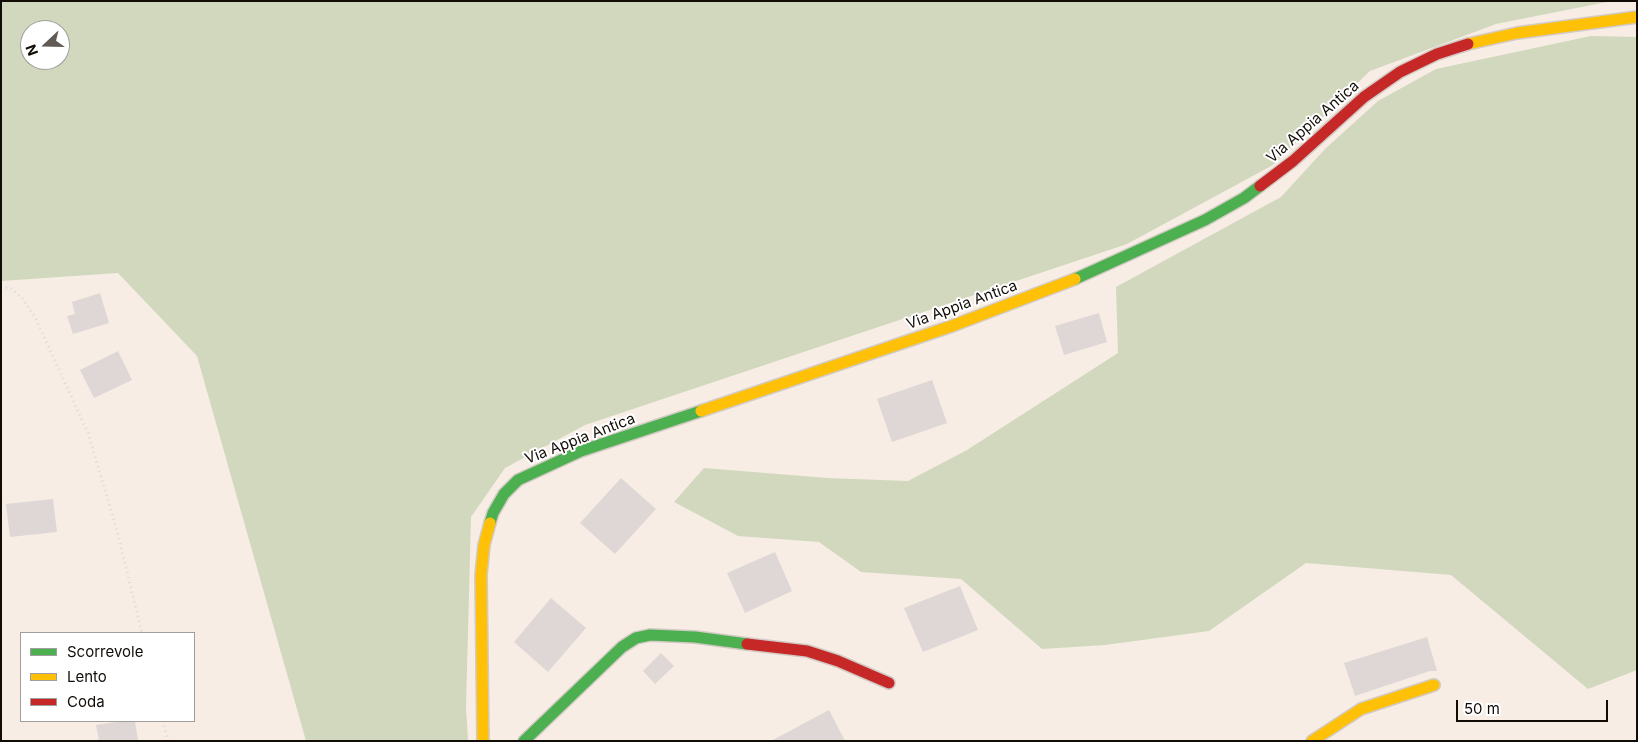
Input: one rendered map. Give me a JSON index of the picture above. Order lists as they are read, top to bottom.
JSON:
{
  "streets": {
    "street": ["Via Appia Antica"]
  },
  "legend": ["Scorrevole", "Lento", "Coda"],
  "scale_bar": "50 m",
  "north": "left"
}
